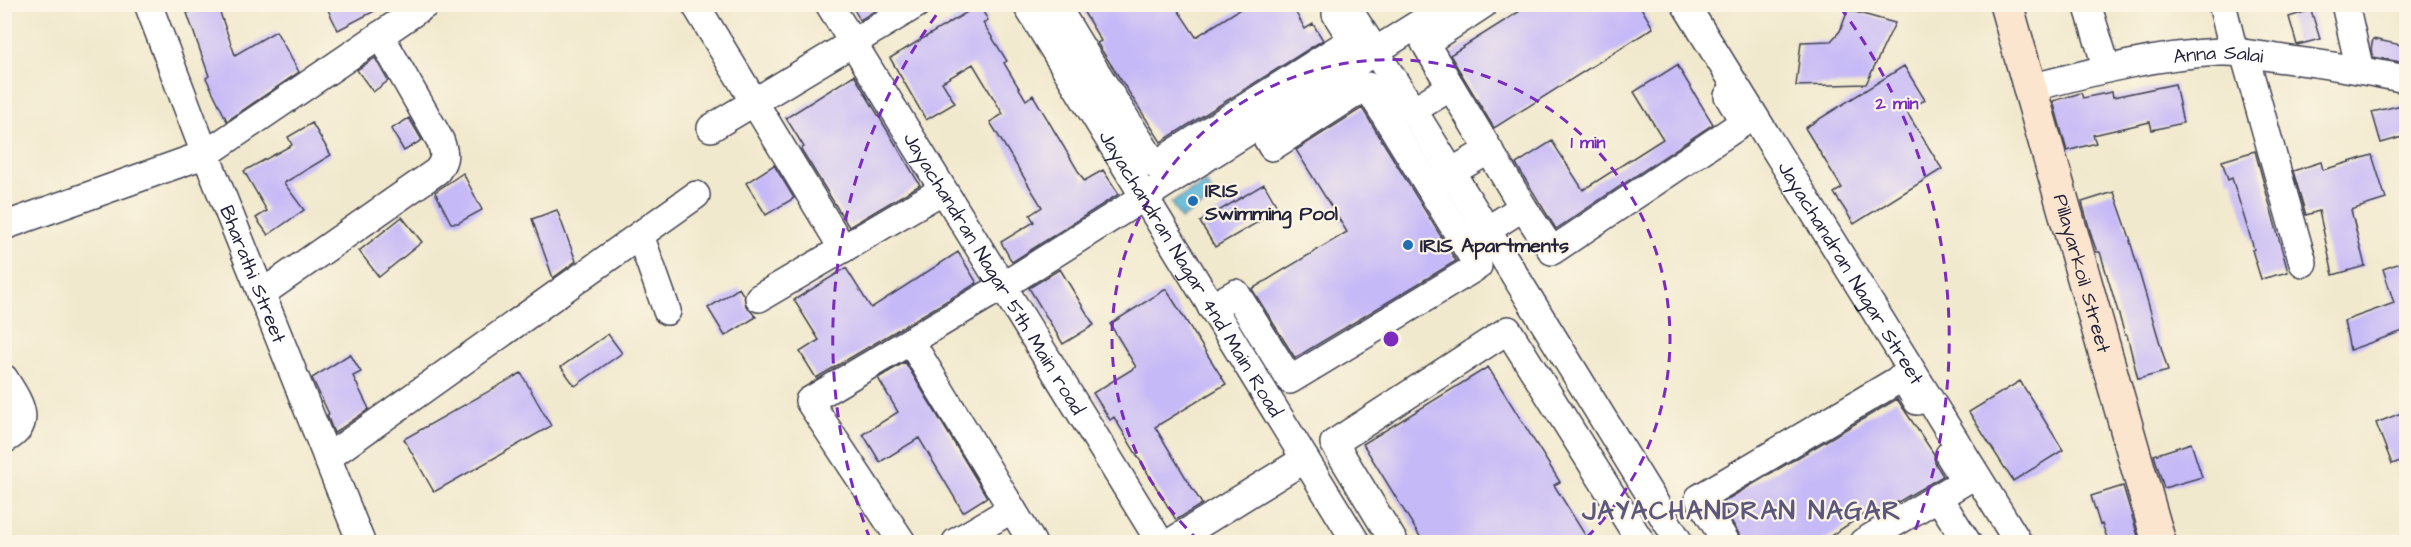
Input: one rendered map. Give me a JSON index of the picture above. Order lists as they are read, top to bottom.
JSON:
{
  "streets": {
    "street": [
      "Anna Salai",
      "Jayachandran Nagar 4nd Main Road",
      "Jayachandran Nagar Street",
      "Pillayarkoil Street",
      "Bharathi Street",
      "Jayachandran Nagar 5th Main road"
    ]
  },
  "crossings": [
    ["Anna Salai", "Pillayarkoil Street"]
  ],
  "districts": ["JAYACHANDRAN NAGAR"],
  "places": ["IRIS Swimming Pool", "IRIS Apartments"],
  "rings": ["2 min", "1 min"]
}
